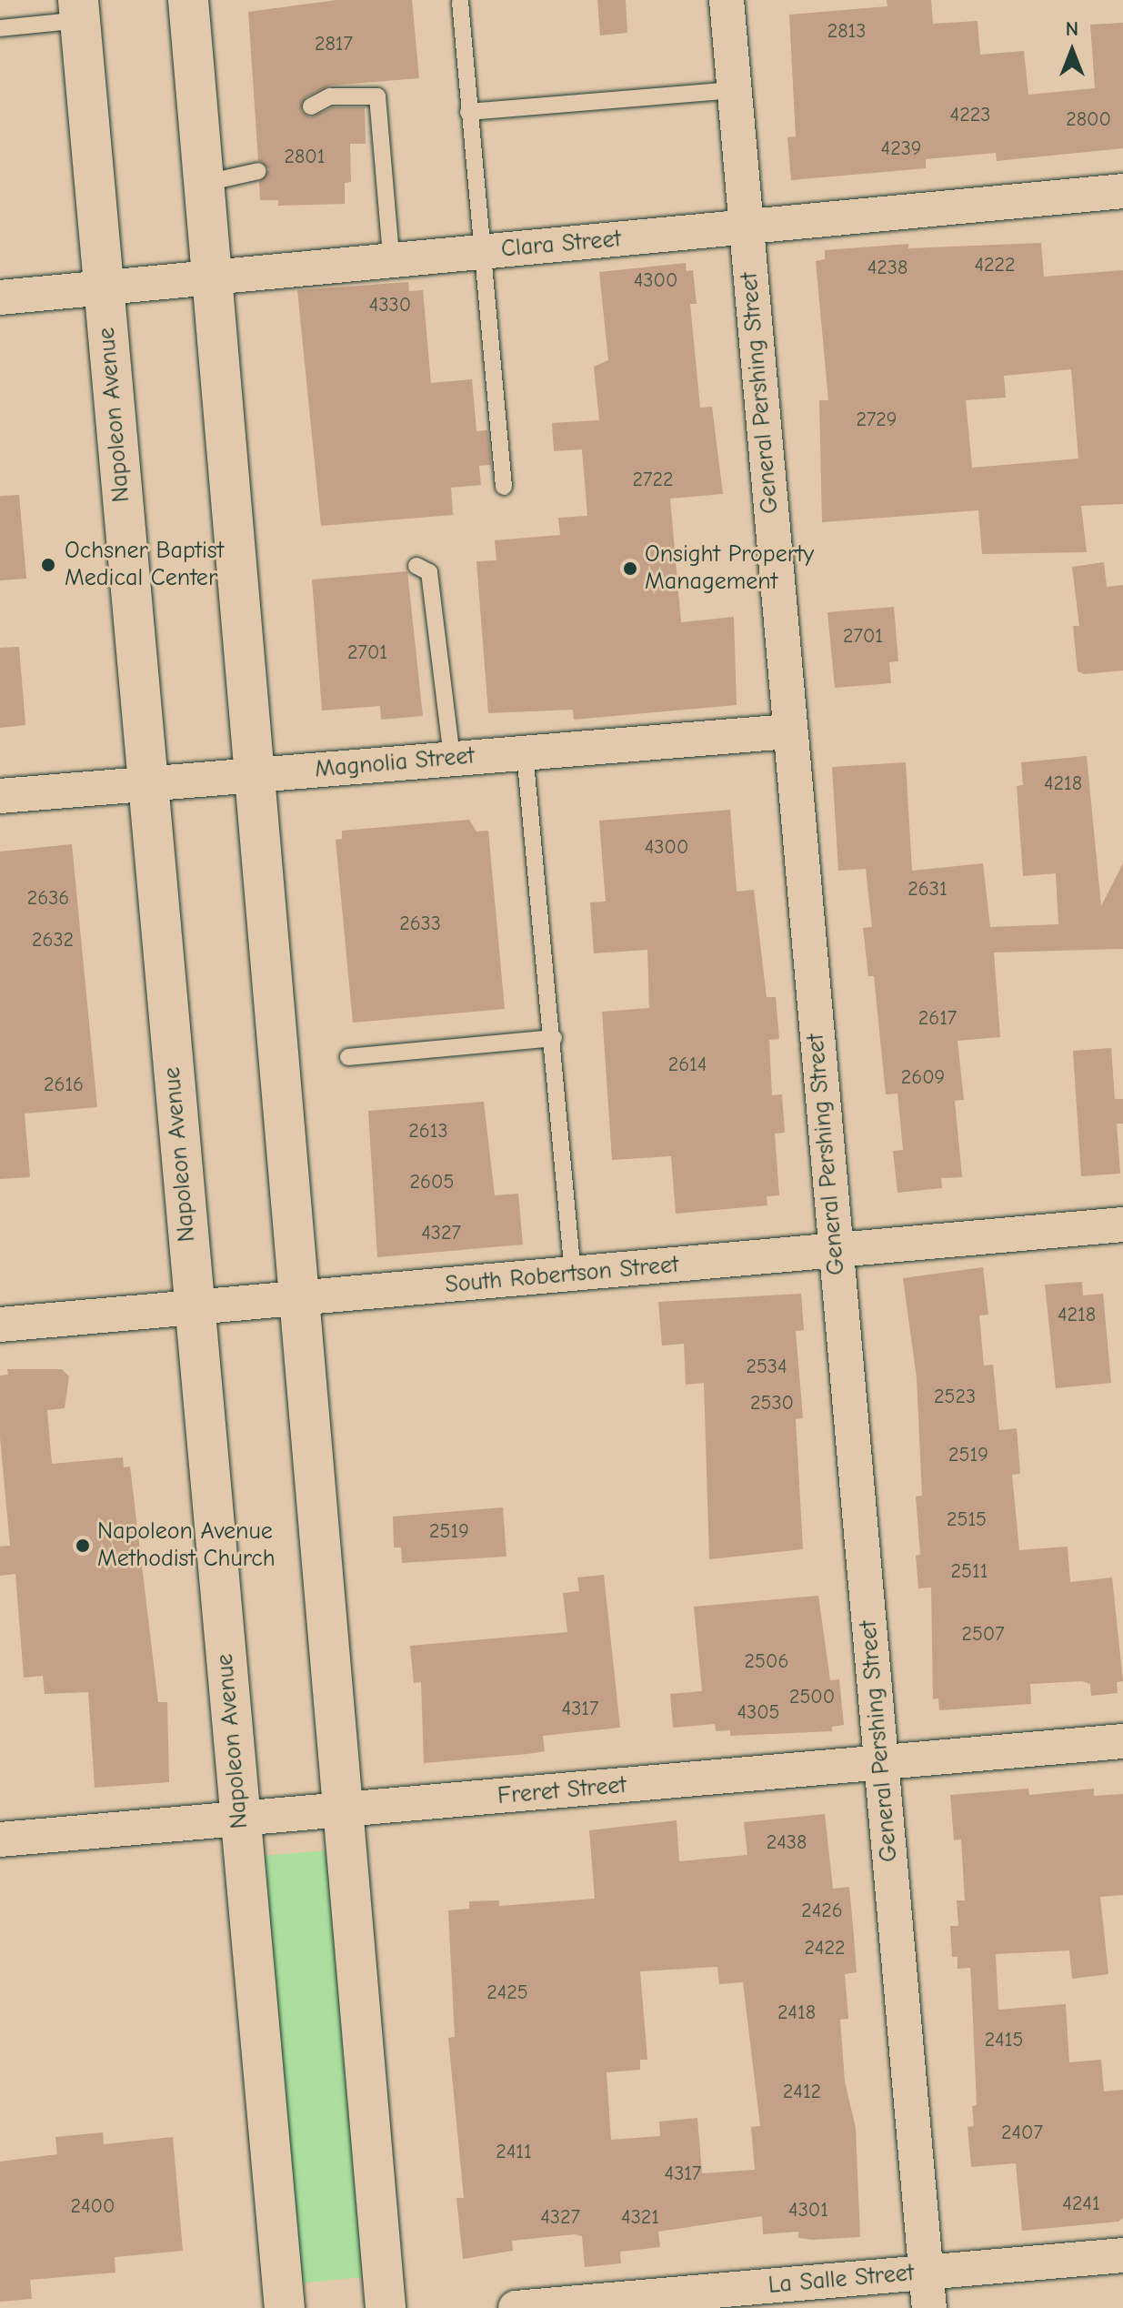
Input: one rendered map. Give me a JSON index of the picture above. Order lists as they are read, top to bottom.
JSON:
{
  "streets": {
    "main road": ["Napoleon Avenue"],
    "street": [
      "Clara Street",
      "General Pershing Street",
      "Magnolia Street",
      "South Robertson Street",
      "Freret Street",
      "La Salle Street"
    ]
  },
  "crossings": [
    ["Clara Street", "General Pershing Street"],
    ["Clara Street", "Napoleon Avenue"],
    ["General Pershing Street", "Magnolia Street"],
    ["General Pershing Street", "South Robertson Street"],
    ["General Pershing Street", "Freret Street"],
    ["General Pershing Street", "La Salle Street"],
    ["Napoleon Avenue", "Magnolia Street"],
    ["Napoleon Avenue", "South Robertson Street"],
    ["Napoleon Avenue", "Freret Street"]
  ],
  "places": ["Ochsner Baptist Medical Center", "Onsight Property Management", "Napoleon Avenue Methodist Church"],
  "house_numbers": [
    "2813",
    "2817",
    "4223",
    "2800",
    "4239",
    "2801",
    "4222",
    "4238",
    "4300",
    "4330",
    "2729",
    "2722",
    "2701",
    "2701",
    "4218",
    "4300",
    "2631",
    "2636",
    "2633",
    "2632",
    "2617",
    "2614",
    "2609",
    "2616",
    "2613",
    "2605",
    "4327",
    "4218",
    "2534",
    "2523",
    "2530",
    "2519",
    "2515",
    "2519",
    "2511",
    "2507",
    "2506",
    "2500",
    "4317",
    "4305",
    "2438",
    "2426",
    "2422",
    "2425",
    "2418",
    "2415",
    "2412",
    "2407",
    "2411",
    "4317",
    "4241",
    "2400",
    "4301",
    "4327",
    "4321"
  ],
  "north": "top"
}
